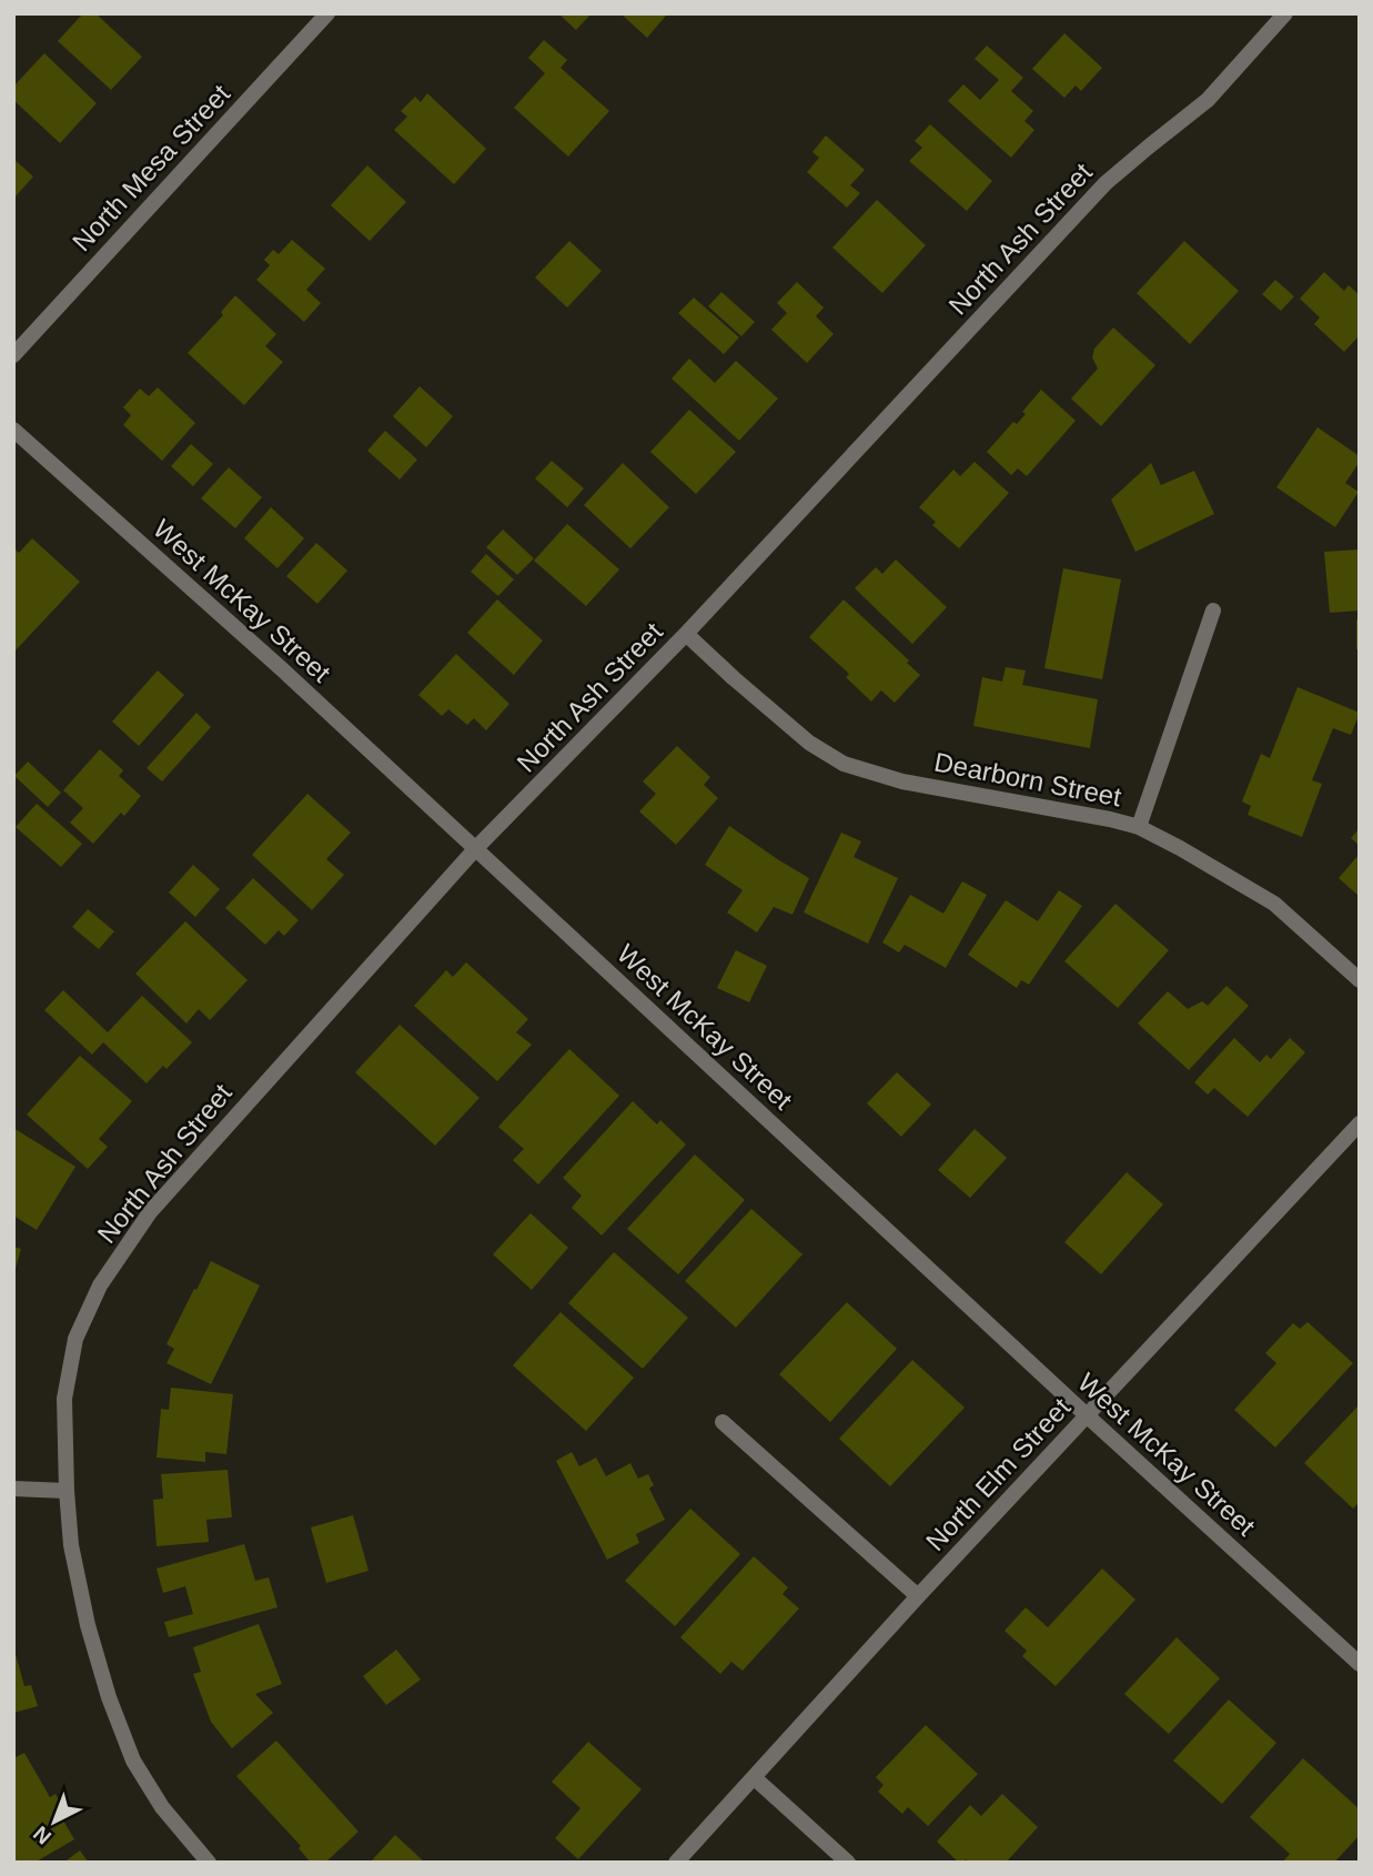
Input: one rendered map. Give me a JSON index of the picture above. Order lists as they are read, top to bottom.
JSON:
{
  "streets": {
    "street": [
      "North Mesa Street",
      "North Ash Street",
      "West McKay Street",
      "Dearborn Street",
      "North Elm Street"
    ]
  },
  "crossings": [
    ["North Ash Street", "West McKay Street"],
    ["North Ash Street", "Dearborn Street"],
    ["West McKay Street", "North Elm Street"]
  ],
  "north": "bottom left"
}
